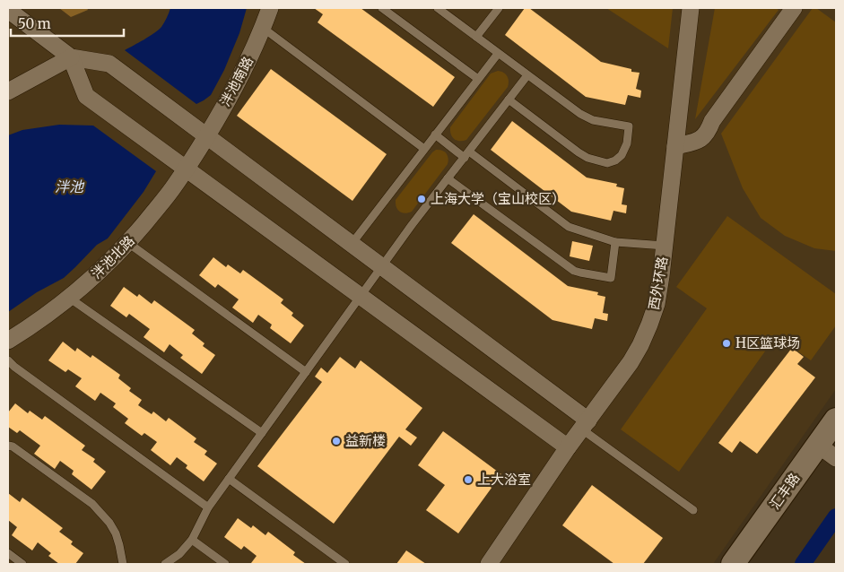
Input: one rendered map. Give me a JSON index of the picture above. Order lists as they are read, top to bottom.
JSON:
{
  "streets": {
    "street": [
      "泮池南路",
      "泮池北路",
      "西外环路",
      "汇丰路"
    ]
  },
  "crossings": [
    ["泮池南路", "泮池北路"]
  ],
  "water": ["泮池"],
  "places": [
    "上海大学（宝山校区）",
    "H区篮球场",
    "益新楼",
    "上大浴室"
  ],
  "scale_bar": "50 m"
}
